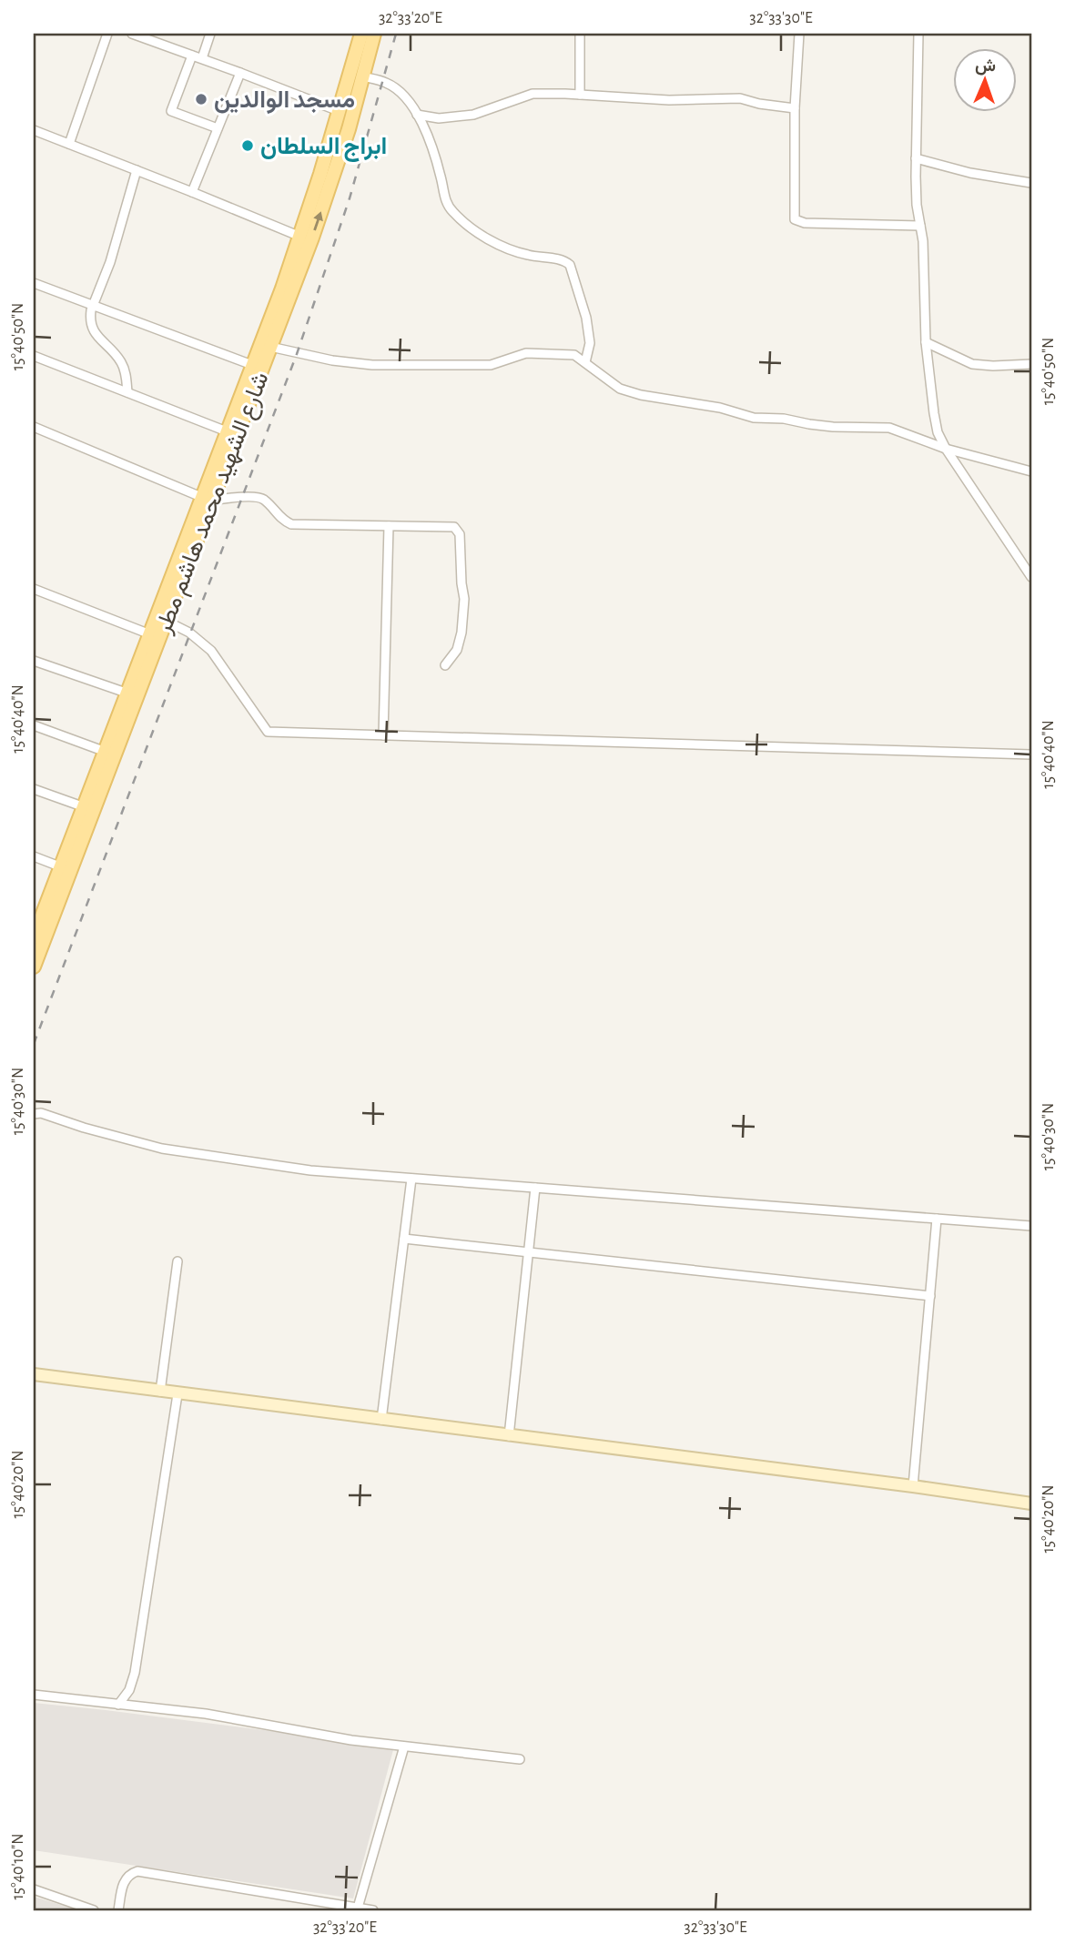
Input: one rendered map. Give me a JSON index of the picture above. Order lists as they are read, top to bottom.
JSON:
{
  "streets": {
    "main road": ["شارع الشهيد محمد هاشم مطر"]
  },
  "places": ["مسجد الوالدين", "ابراج السلطان"],
  "north": "top",
  "coordinates": [
    "32°33'20\"E",
    "32°33'30\"E",
    "15°40'50\"N",
    "15°40'40\"N",
    "15°40'30\"N",
    "15°40'20\"N",
    "15°40'10\"N"
  ]
}
